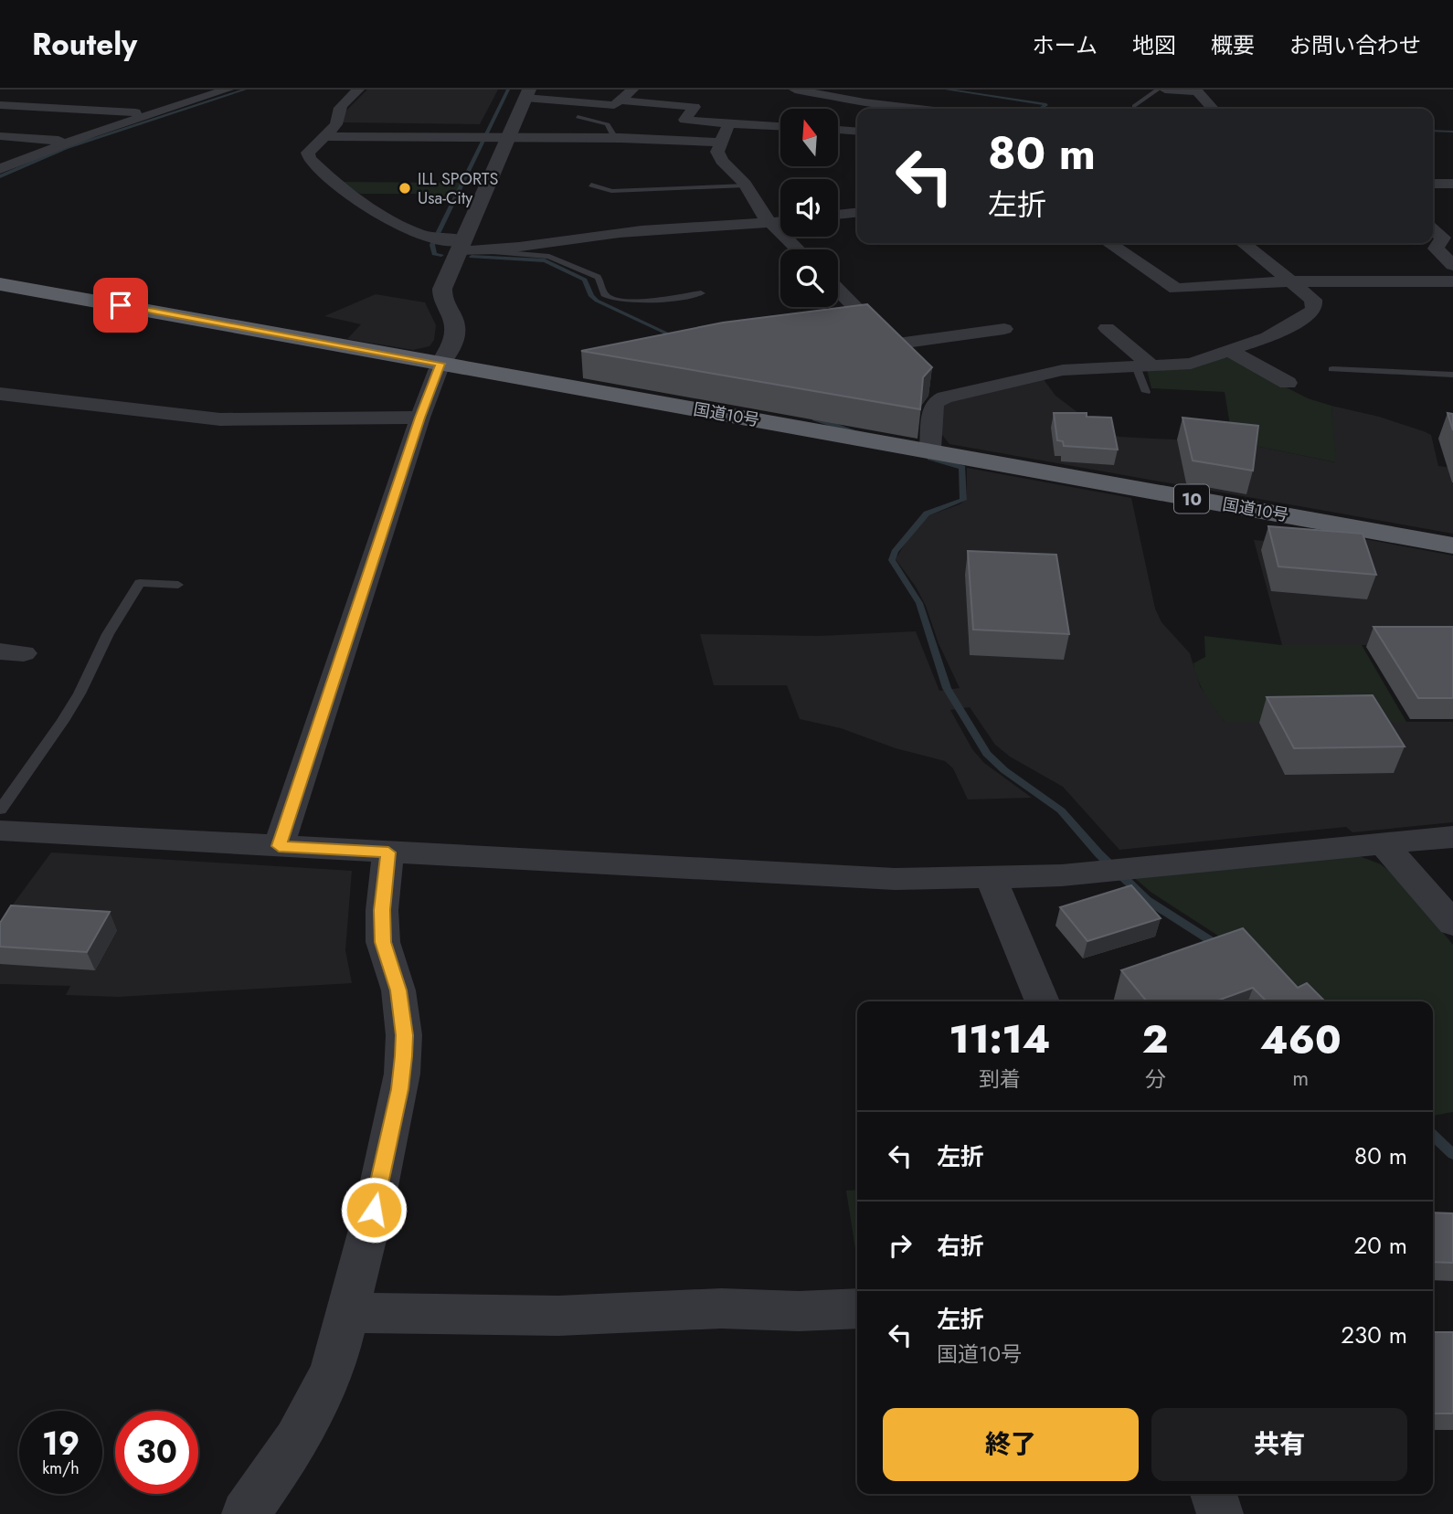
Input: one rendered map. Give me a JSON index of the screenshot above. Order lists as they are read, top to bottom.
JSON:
{
  "streets": {
    "highway": ["国道10号", "10"]
  },
  "places": ["ILL SPORTS Usa-City"],
  "north": "top",
  "page": {
    "header": "Routely",
    "nav": [
      "ホーム",
      "地図",
      "概要",
      "お問い合わせ"
    ],
    "turn": ["80 m", "左折"],
    "eta": [
      "11:14",
      "到着",
      "2",
      "分",
      "460",
      "m"
    ],
    "list": [
      {
        "name": "左折",
        "value": "80 m"
      },
      {
        "name": "右折",
        "value": "20 m"
      },
      {
        "name": "左折",
        "note": "国道10号",
        "value": "230 m"
      }
    ],
    "buttons": ["終了", "共有"],
    "speed": "19 km/h",
    "limit": "30"
  }
}
